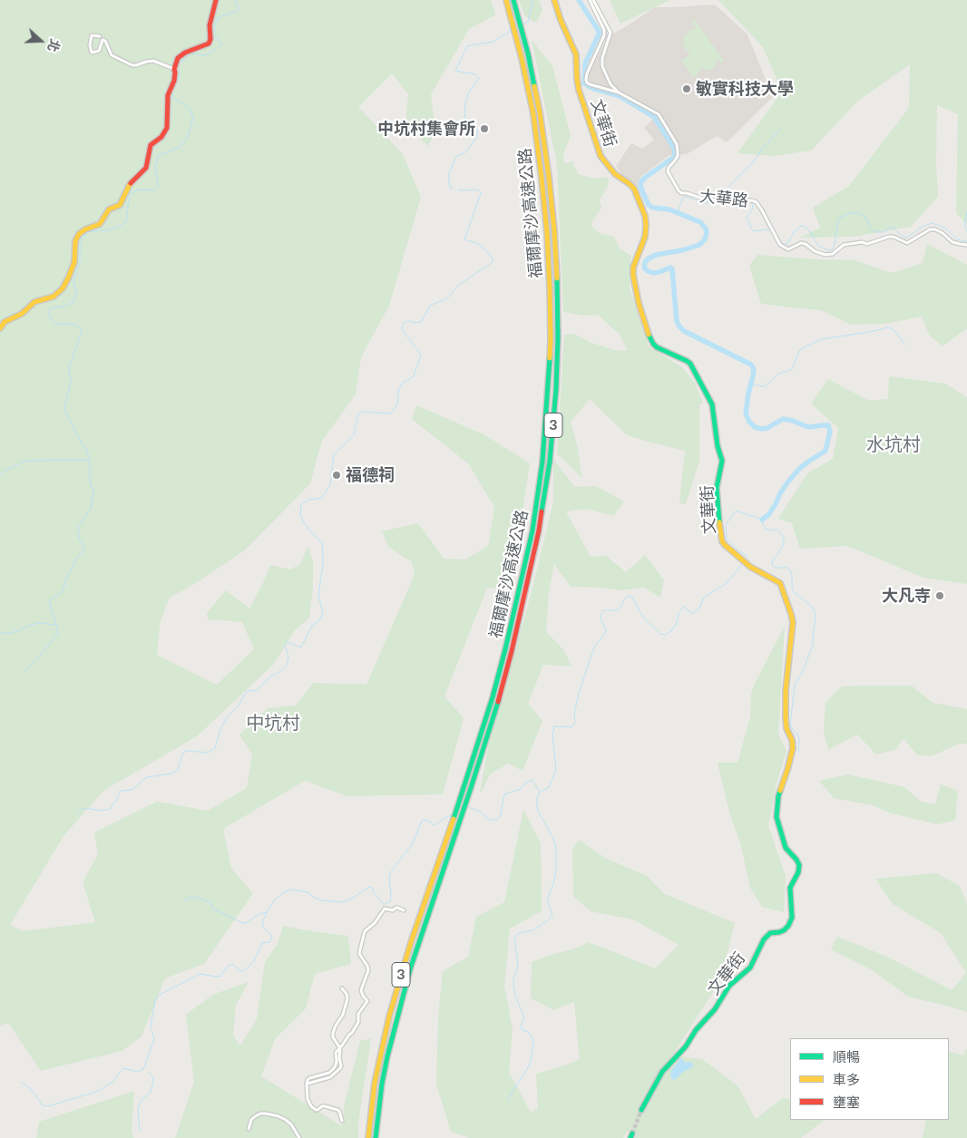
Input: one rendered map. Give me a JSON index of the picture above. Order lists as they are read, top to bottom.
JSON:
{
  "streets": {
    "main road": ["文華街", "福爾摩沙高速公路", "3"],
    "street": ["大華路"]
  },
  "districts": ["水坑村", "中坑村"],
  "places": [
    "敏實科技大學",
    "中坑村集會所",
    "福德祠",
    "大凡寺"
  ],
  "legend": ["順暢", "車多", "壅塞"],
  "north": "right"
}
